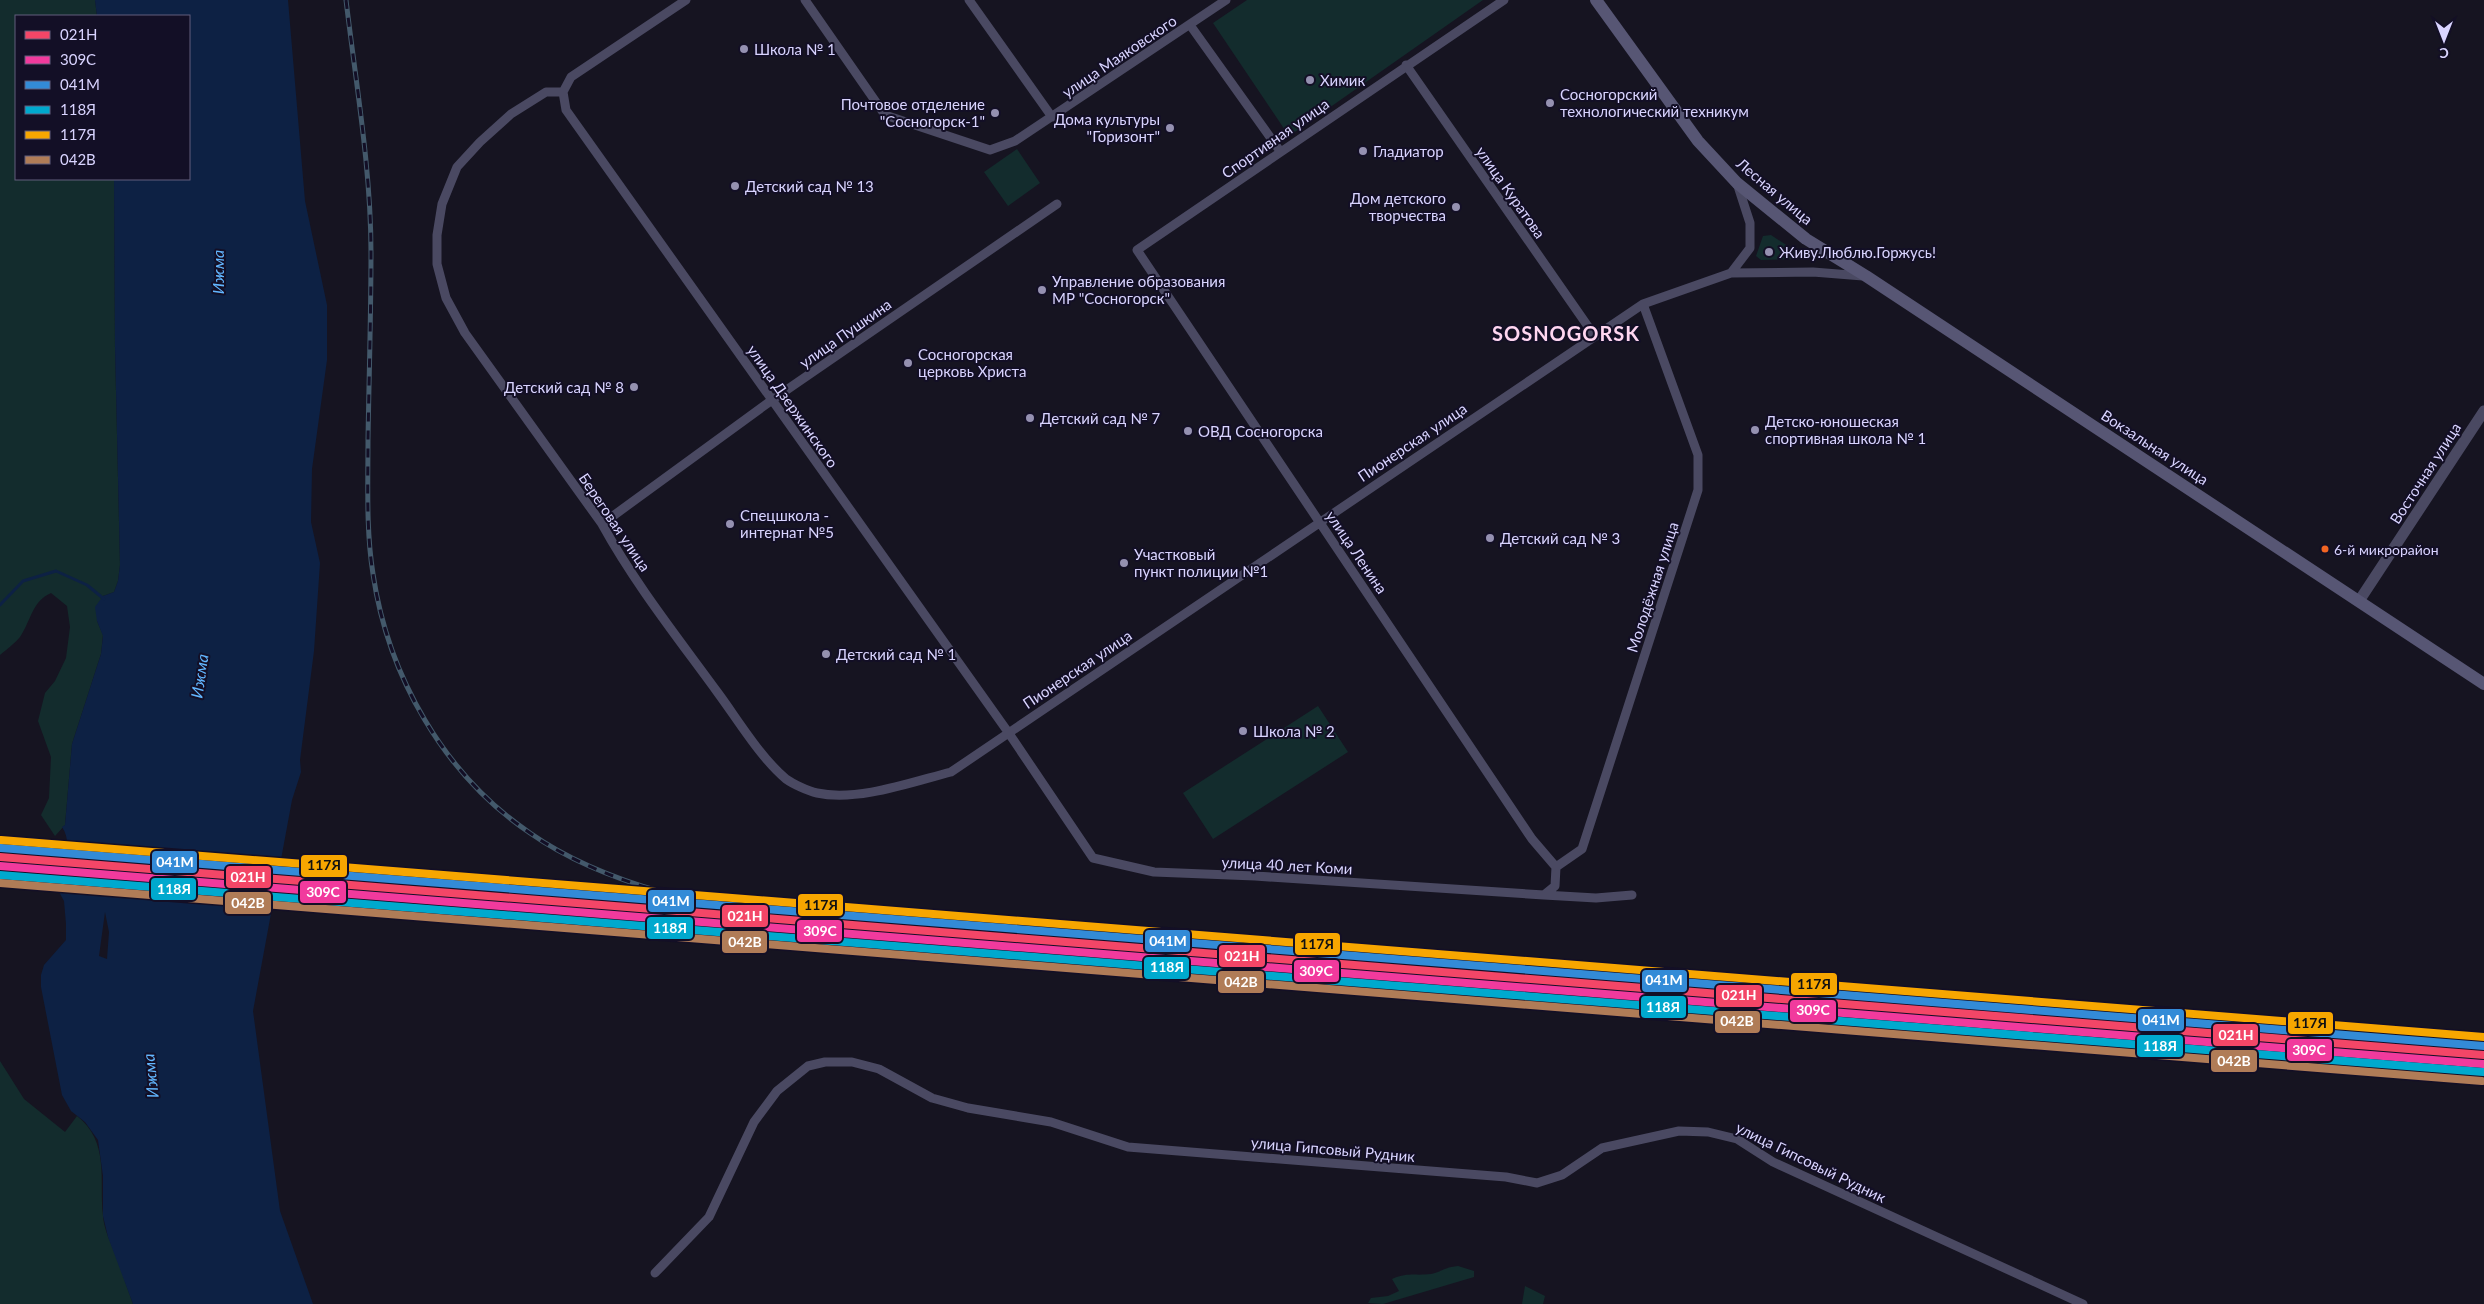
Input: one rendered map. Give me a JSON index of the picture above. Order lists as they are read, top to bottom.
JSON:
{
  "streets": {
    "main road": ["Лесная улица", "Вокзальная улица"],
    "street": [
      "улица Маяковского",
      "Спортивная улица",
      "улица Куратова",
      "улица Пушкина",
      "улица Дзержинского",
      "Пионерская улица",
      "Восточная улица",
      "Береговая улица",
      "улица Ленина",
      "Молодёжная улица",
      "улица 40 лет Коми",
      "улица Гипсовый Рудник"
    ]
  },
  "crossings": [
    ["Спортивная улица", "улица Куратова"],
    ["Спортивная улица", "улица Ленина"],
    ["Лесная улица", "Вокзальная улица"],
    ["улица Куратова", "Пионерская улица"],
    ["улица Пушкина", "улица Дзержинского"],
    ["улица Пушкина", "Береговая улица"],
    ["улица Дзержинского", "Пионерская улица"],
    ["улица Дзержинского", "Береговая улица"],
    ["улица Дзержинского", "улица 40 лет Коми"],
    ["Пионерская улица", "Вокзальная улица"],
    ["Пионерская улица", "Береговая улица"],
    ["Пионерская улица", "улица Ленина"],
    ["Пионерская улица", "Молодёжная улица"],
    ["Пионерская улица", "улица 40 лет Коми"],
    ["Вокзальная улица", "Восточная улица"],
    ["Береговая улица", "улица 40 лет Коми"],
    ["улица Ленина", "Молодёжная улица"]
  ],
  "districts": ["SOSNOGORSK"],
  "water": ["Ижма"],
  "places": [
    "Школа № 1",
    "Химик",
    "Сосногорский технологический техникум",
    "Почтовое отделение \"Сосногорск-1\"",
    "Дома культуры \"Горизонт\"",
    "Гладиатор",
    "Детский сад № 13",
    "Дом детского творчества",
    "Живу.Люблю.Горжусь!",
    "Управление образования МР \"Сосногорск\"",
    "Сосногорская церковь Христа",
    "Детский сад № 8",
    "Детский сад № 7",
    "Детско-юношеская спортивная школа № 1",
    "ОВД Сосногорска",
    "Спецшкола - интернат №5",
    "Детский сад № 3",
    "6-й микрорайон",
    "Участковый пункт полиции №1",
    "Детский сад № 1",
    "Школа № 2"
  ],
  "lines": [
    "transit line 117Я",
    "transit line 041М",
    "transit line 021Н",
    "transit line 309С",
    "transit line 118Я",
    "transit line 042В"
  ],
  "legend": [
    "021Н",
    "309С",
    "041М",
    "118Я",
    "117Я",
    "042В"
  ],
  "north": "bottom"
}
